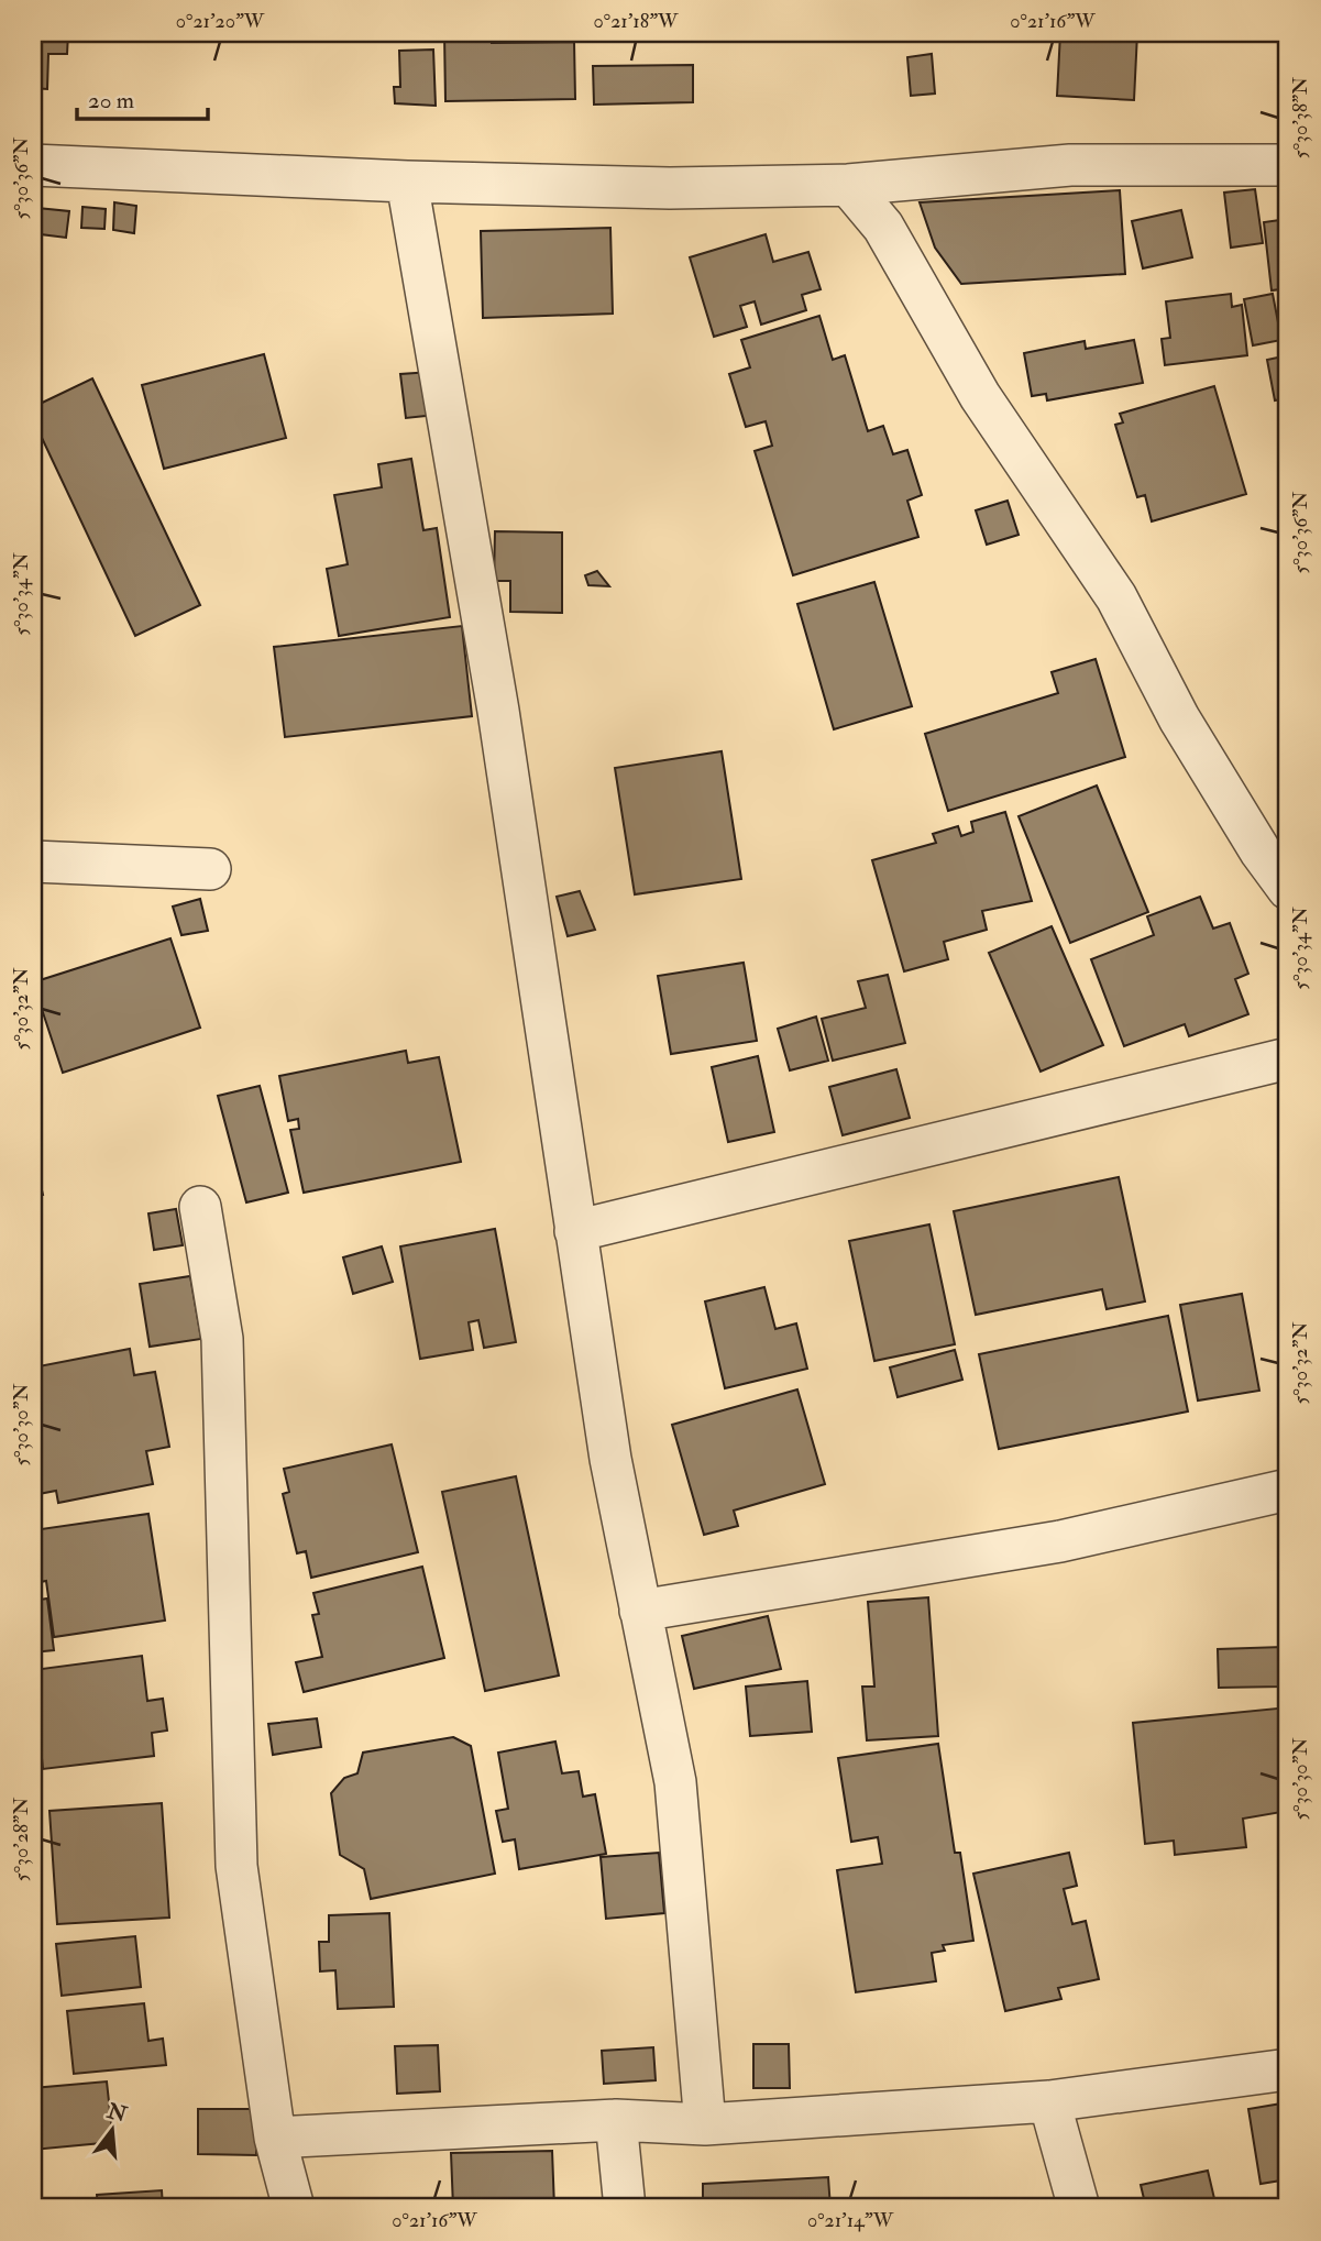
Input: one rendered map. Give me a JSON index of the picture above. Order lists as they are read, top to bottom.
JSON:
{
  "scale_bar": "20 m",
  "north": "top",
  "coordinates": [
    "0°21'20\"W",
    "0°21'18\"W",
    "0°21'16\"W",
    "5°30'38\"N",
    "5°30'36\"N",
    "5°30'34\"N",
    "5°30'32\"N",
    "5°30'30\"N",
    "5°30'28\"N",
    "0°21'14\"W"
  ]
}
